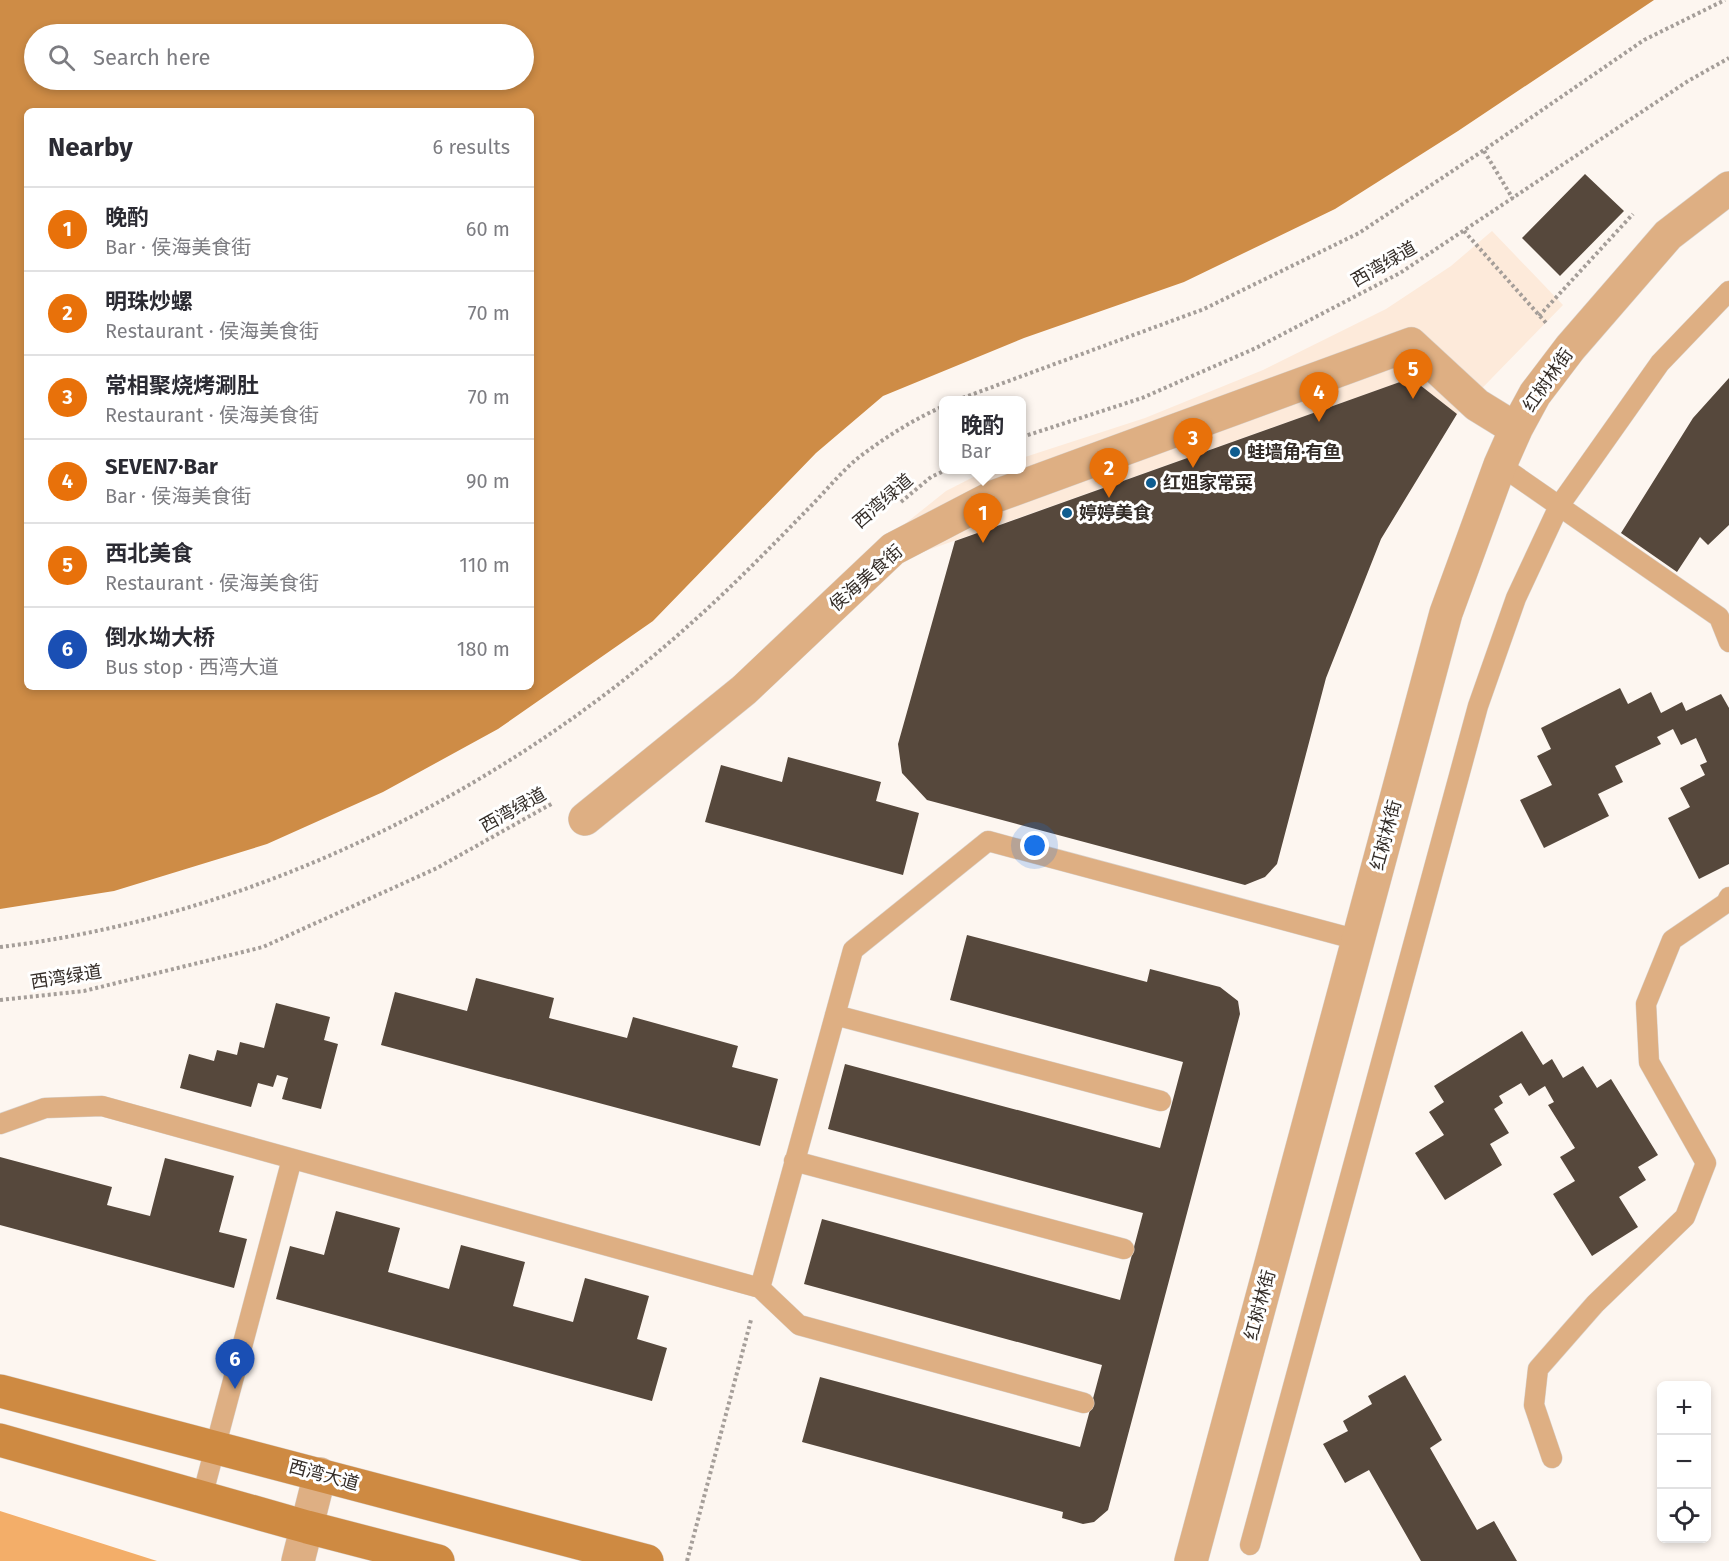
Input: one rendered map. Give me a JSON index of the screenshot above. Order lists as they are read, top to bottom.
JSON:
{
  "streets": {
    "main road": ["西湾大道"],
    "street": ["红树林街", "侯海美食街"],
    "path": ["西湾绿道"]
  },
  "crossings": [
    ["红树林街", "侯海美食街"]
  ],
  "places": ["蛙墙角·有鱼", "红姐家常菜", "婷婷美食"],
  "page": {
    "search": "Search here",
    "heading": ["Nearby", "6 results"],
    "list": [
      {
        "mark": "1",
        "name": "晚酌",
        "note": "Bar · 侯海美食街",
        "value": "60 m"
      },
      {
        "mark": "2",
        "name": "明珠炒螺",
        "note": "Restaurant · 侯海美食街",
        "value": "70 m"
      },
      {
        "mark": "3",
        "name": "常相聚烧烤涮肚",
        "note": "Restaurant · 侯海美食街",
        "value": "70 m"
      },
      {
        "mark": "4",
        "name": "SEVEN7·Bar",
        "note": "Bar · 侯海美食街",
        "value": "90 m"
      },
      {
        "mark": "5",
        "name": "西北美食",
        "note": "Restaurant · 侯海美食街",
        "value": "110 m"
      },
      {
        "mark": "6",
        "name": "倒水坳大桥",
        "note": "Bus stop · 西湾大道",
        "value": "180 m"
      }
    ],
    "pins": [
      "5",
      "4",
      "3",
      "2",
      "1",
      "6"
    ],
    "popup": ["晚酌", "Bar"],
    "map_buttons": ["+", "−"]
  }
}
